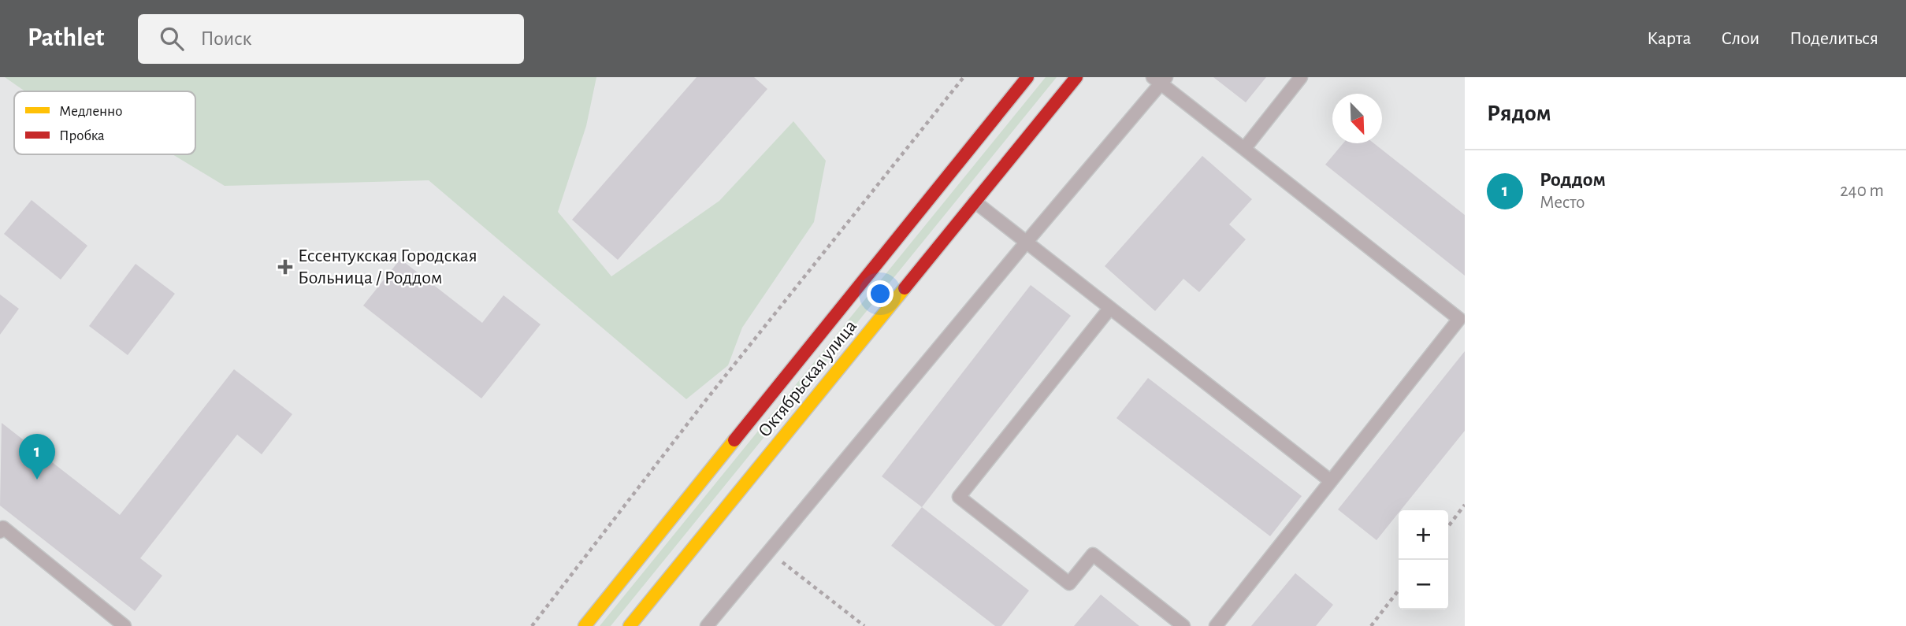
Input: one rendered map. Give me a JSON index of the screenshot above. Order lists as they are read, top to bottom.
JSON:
{
  "streets": {
    "main road": ["Октябрьская улица"]
  },
  "places": {
    "health": ["Ессентукская Городская Больница / Роддом"]
  },
  "legend": ["Медленно", "Пробка"],
  "north": "bottom right",
  "page": {
    "header": "Pathlet",
    "search": "Поиск",
    "nav": ["Карта", "Слои", "Поделиться"],
    "heading": "Рядом",
    "list": [
      {
        "mark": "1",
        "name": "Роддом",
        "note": "Место",
        "value": "240 m"
      }
    ],
    "pins": "1",
    "map_buttons": ["+", "−"]
  }
}
